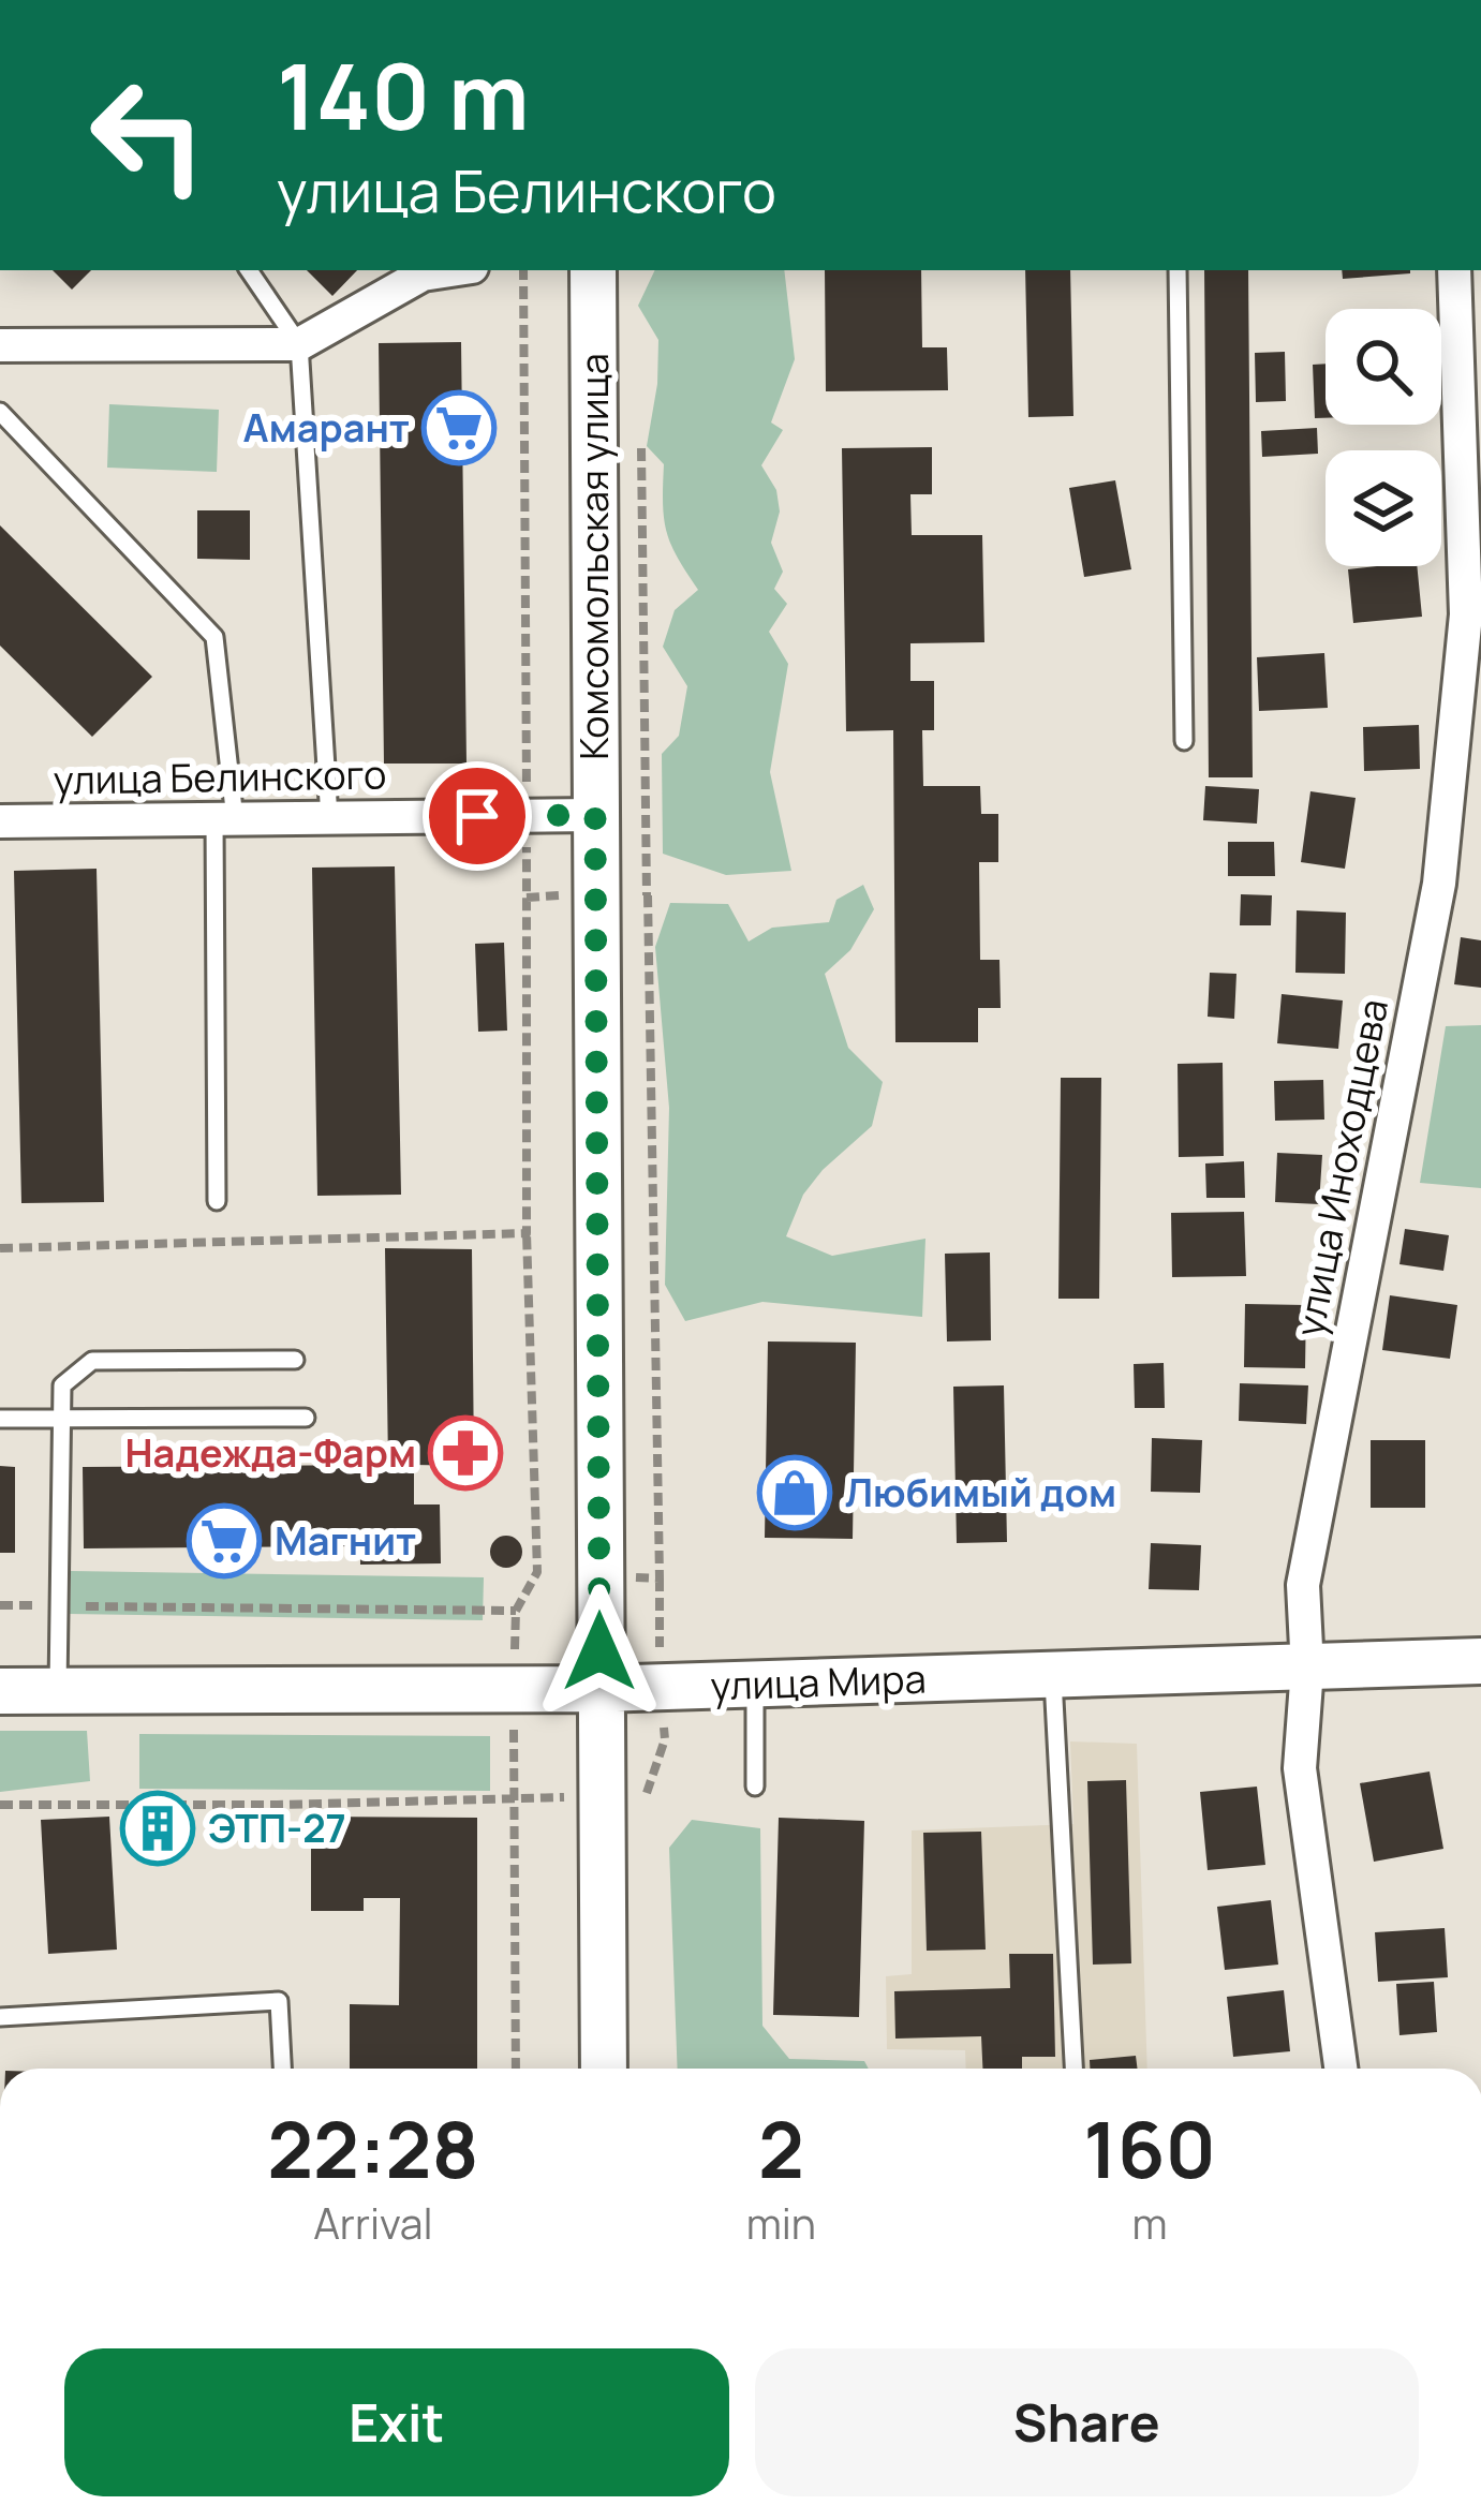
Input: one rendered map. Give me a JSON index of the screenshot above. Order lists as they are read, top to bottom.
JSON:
{
  "streets": {
    "main road": ["Комсомольская улица", "улица Мира"],
    "street": ["улица Белинского", "улица Иноходцева"]
  },
  "crossings": [
    ["Комсомольская улица", "улица Белинского"],
    ["Комсомольская улица", "улица Мира"],
    ["улица Иноходцева", "улица Мира"]
  ],
  "places": {
    "supermarket": ["Амарант", "Магнит"],
    "pharmacy": ["Надежда-Фарм"],
    "shop": ["Любимый дом"],
    "building": ["ЭТП-27"]
  },
  "page": {
    "turn": ["140 m", "улица Белинского"],
    "eta": [
      "22:28",
      "Arrival",
      "2",
      "min",
      "160",
      "m"
    ],
    "buttons": ["Exit", "Share"]
  }
}
